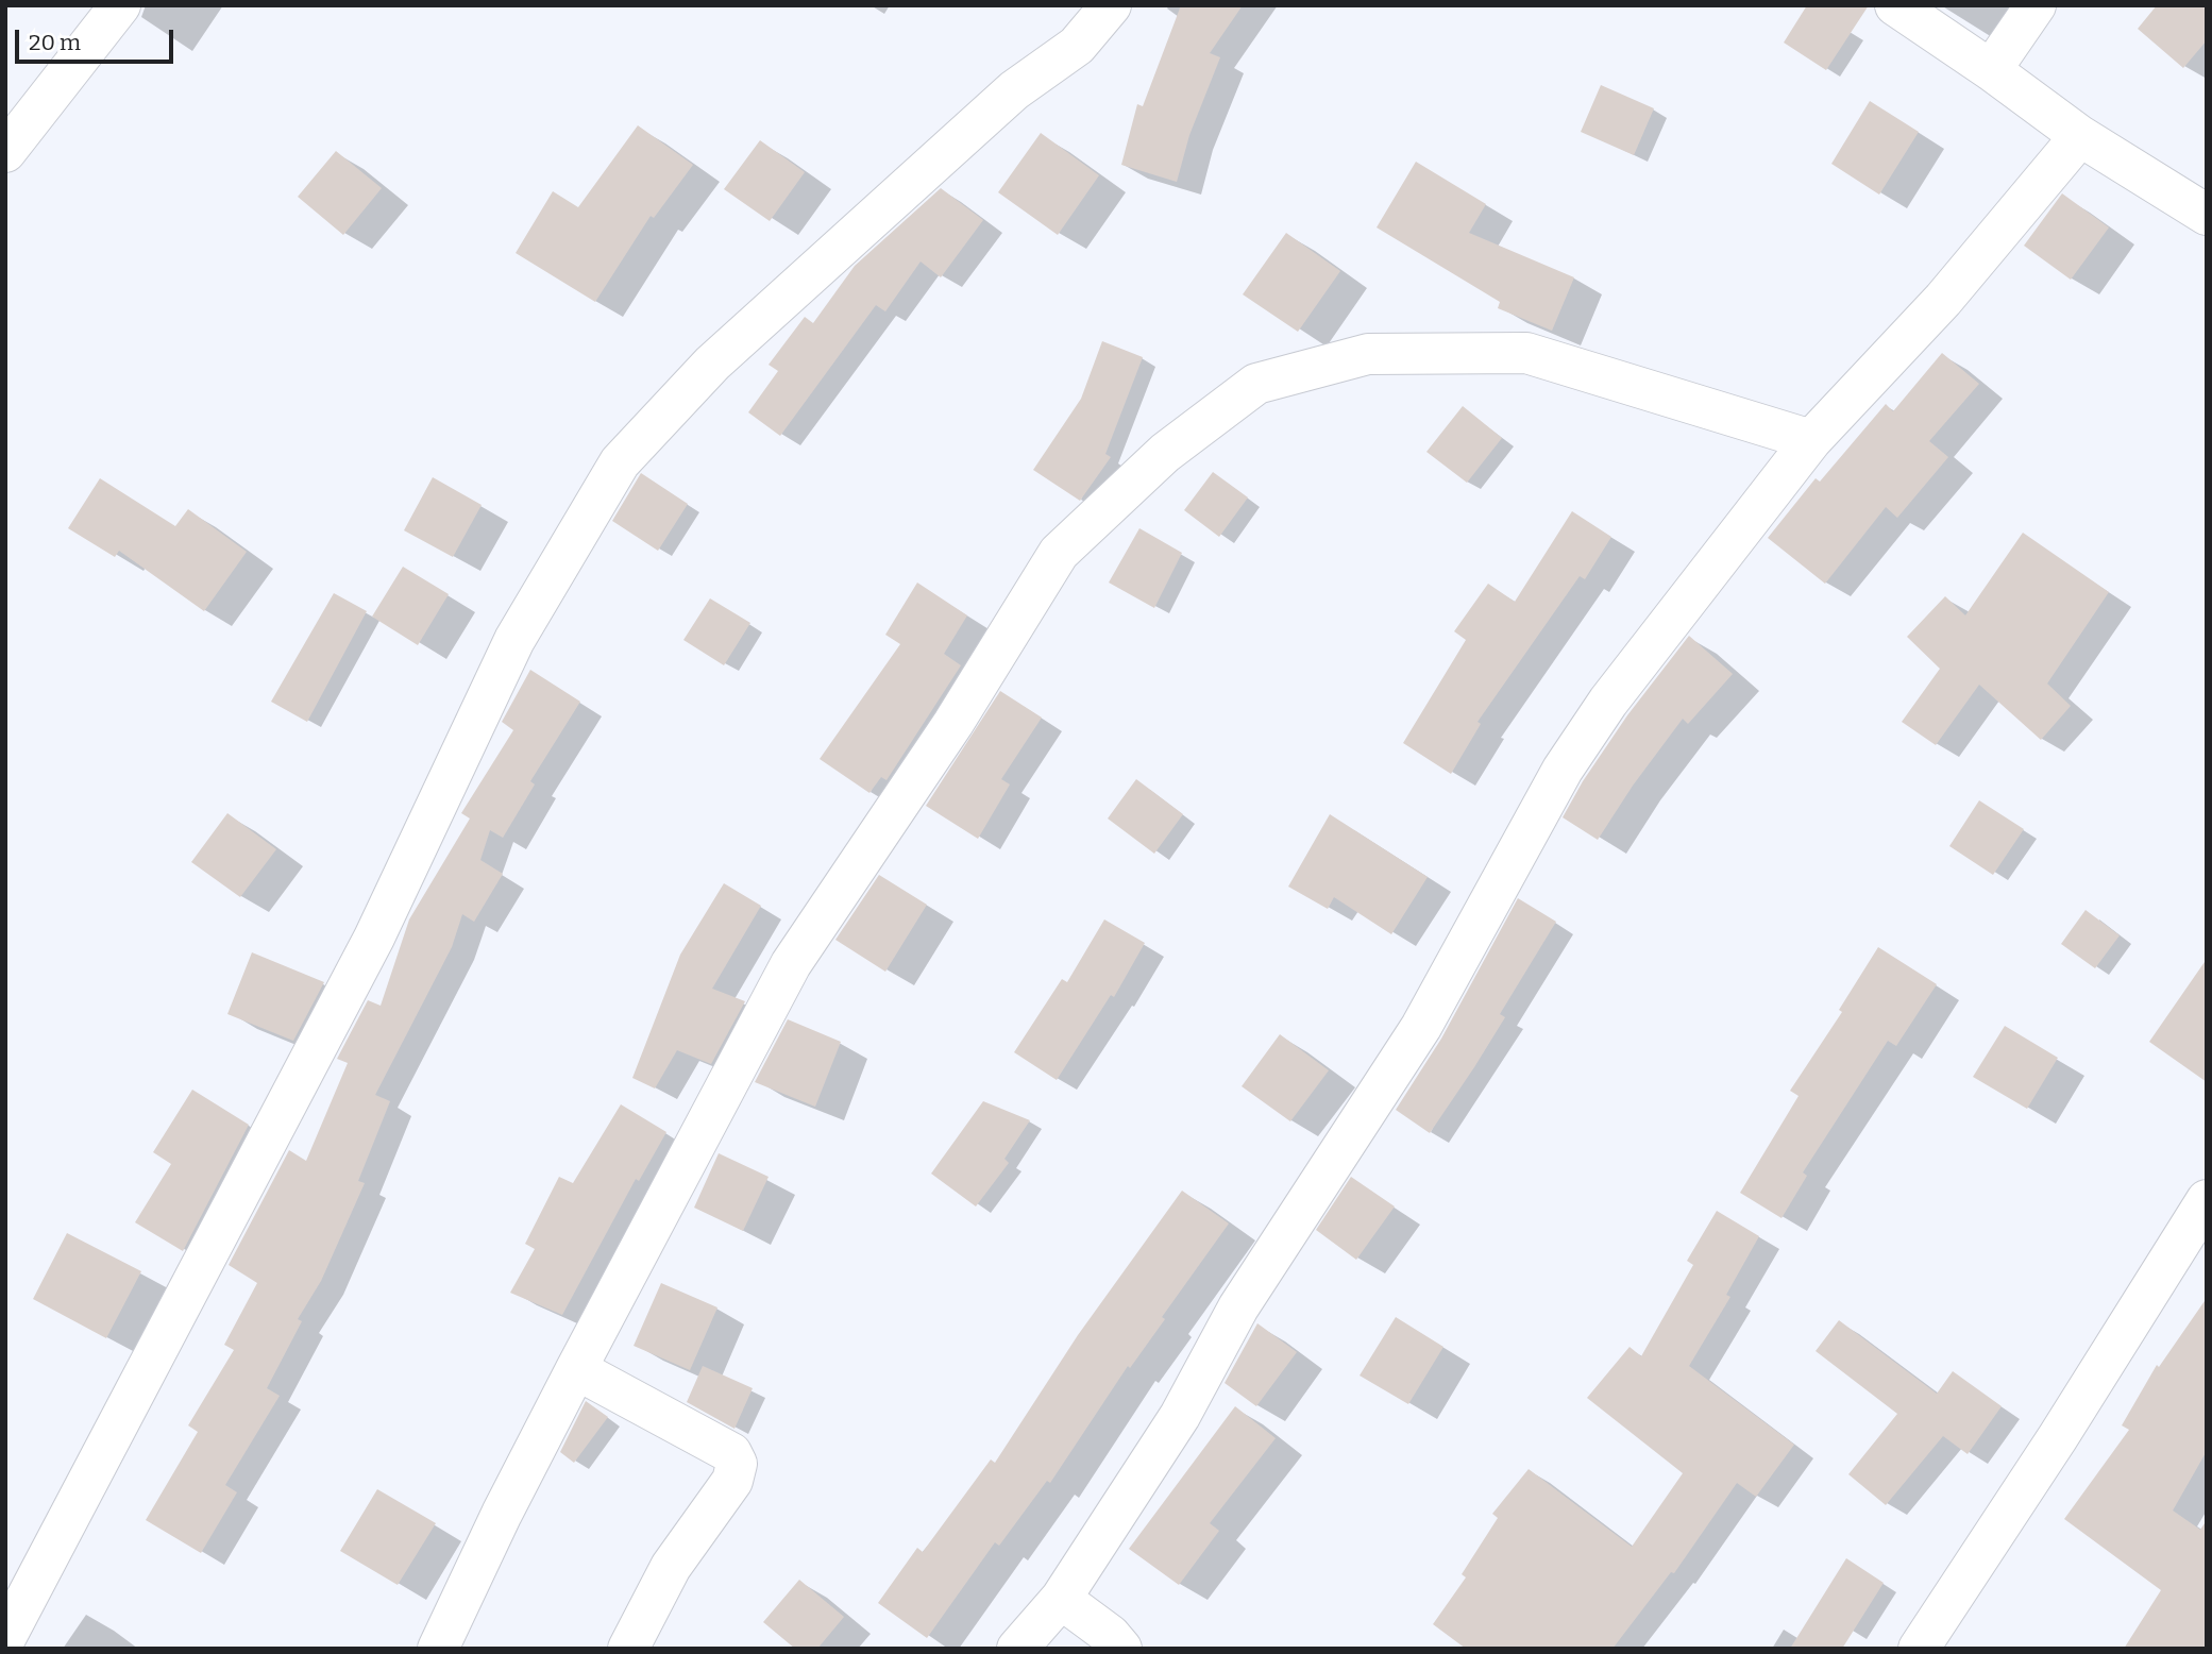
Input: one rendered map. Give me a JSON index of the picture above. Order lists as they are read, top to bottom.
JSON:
{
  "scale_bar": "20 m"
}
